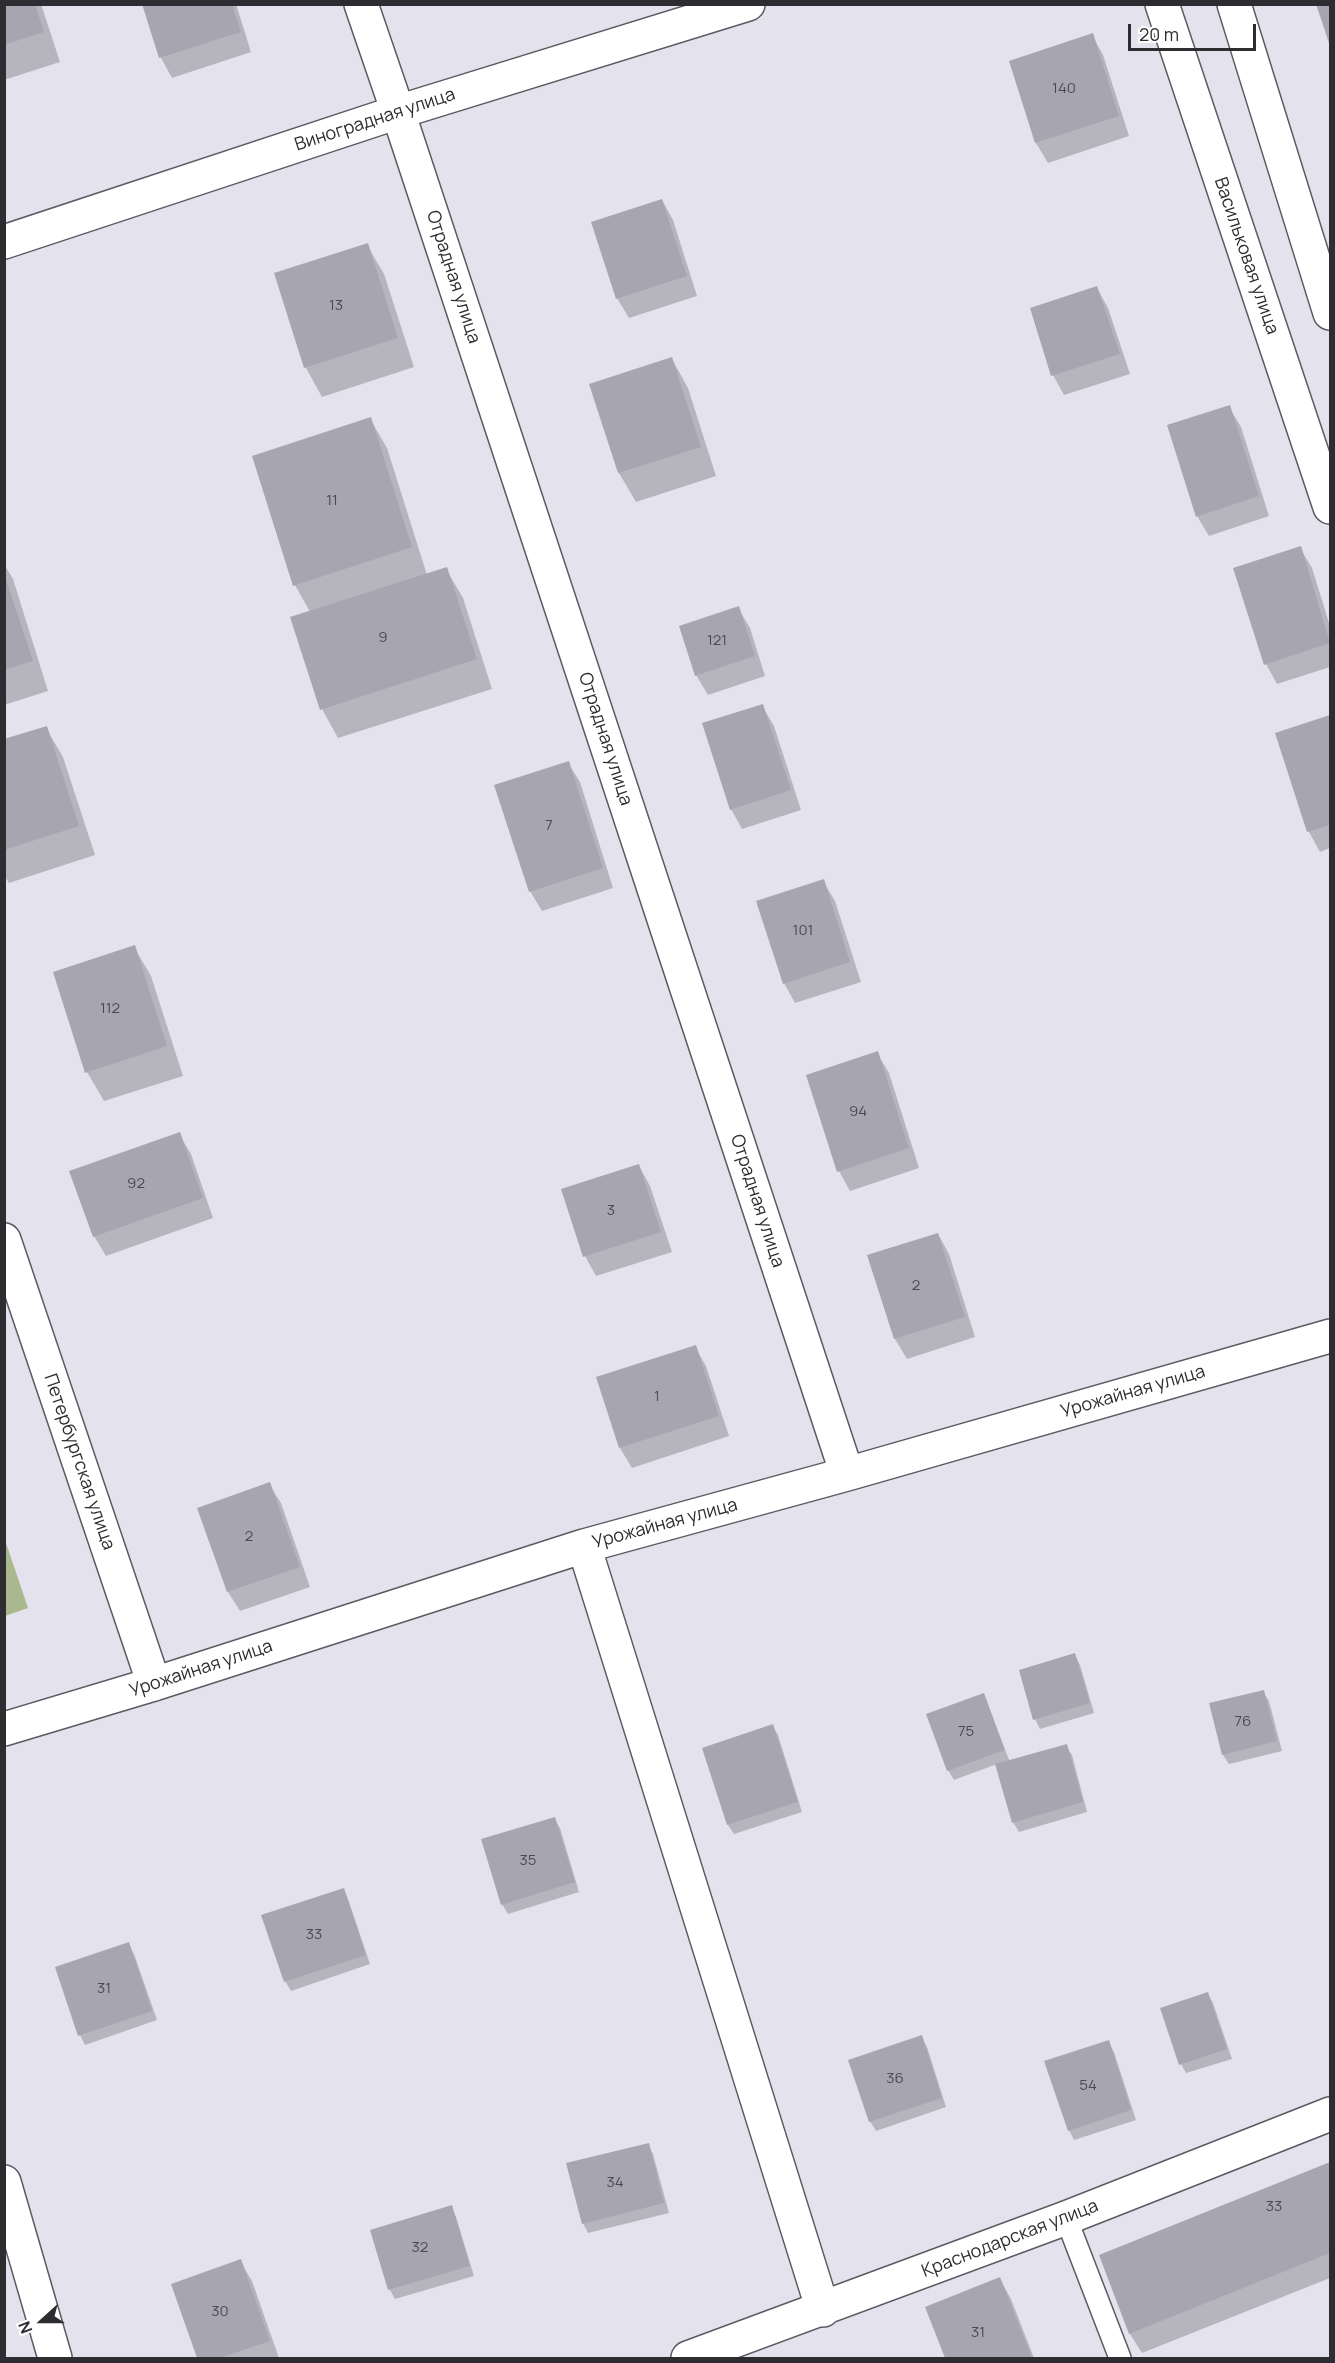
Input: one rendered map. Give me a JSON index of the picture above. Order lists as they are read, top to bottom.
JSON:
{
  "streets": {
    "street": [
      "Виноградная улица",
      "Васильковая улица",
      "Отрадная улица",
      "Урожайная улица",
      "Петербургская улица",
      "Краснодарская улица"
    ]
  },
  "crossings": [
    ["Виноградная улица", "Отрадная улица"],
    ["Отрадная улица", "Урожайная улица"],
    ["Урожайная улица", "Петербургская улица"]
  ],
  "house_numbers": [
    "140",
    "13",
    "11",
    "9",
    "121",
    "7",
    "101",
    "112",
    "94",
    "92",
    "3",
    "2",
    "1",
    "2",
    "76",
    "75",
    "35",
    "33",
    "31",
    "36",
    "54",
    "34",
    "33",
    "32",
    "30",
    "31"
  ],
  "scale_bar": "20 m",
  "north": "left"
}
